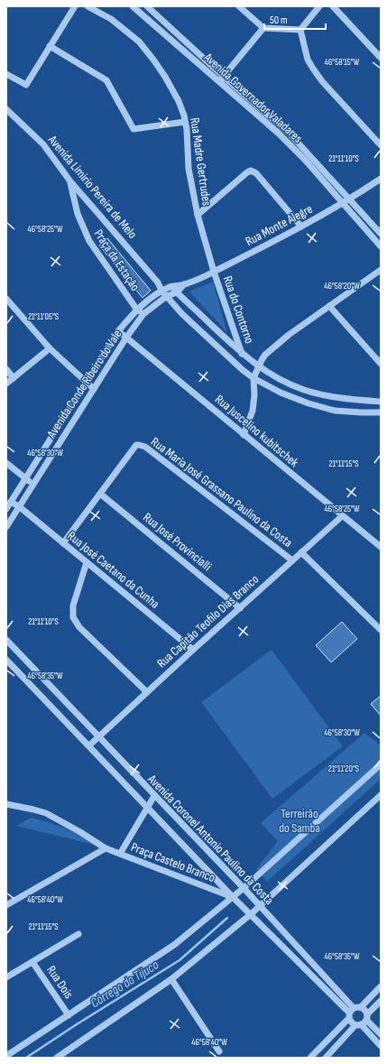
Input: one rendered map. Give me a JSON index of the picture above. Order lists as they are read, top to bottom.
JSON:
{
  "streets": {
    "street": [
      "Avenida Governador Valadares",
      "Rua Madre Gertrudes",
      "Avenida Limirio Pereira de Melo",
      "Rua Monte Alegre",
      "Praça da Estação",
      "Rua do Contorno",
      "Avenida Conde Ribeiro do Vale",
      "Rua Juscelino kubitschek",
      "Rua Maria José Grassano Paulino da Costa",
      "Rua José Provincialli",
      "Rua José Caetano da Cunha",
      "Rua Capitão Teofilo Dias Branco",
      "Avenida Coronel Antonio Paulino da Costa",
      "Praça Castelo Branco",
      "Rua Dois"
    ]
  },
  "crossings": [
    ["Avenida Governador Valadares", "Rua Monte Alegre"],
    ["Rua Madre Gertrudes", "Rua Monte Alegre"],
    ["Rua Madre Gertrudes", "Rua do Contorno"],
    ["Avenida Limirio Pereira de Melo", "Rua Monte Alegre"],
    ["Avenida Limirio Pereira de Melo", "Praça da Estação"],
    ["Avenida Limirio Pereira de Melo", "Avenida Conde Ribeiro do Vale"],
    ["Rua Monte Alegre", "Rua do Contorno"],
    ["Rua Monte Alegre", "Avenida Conde Ribeiro do Vale"],
    ["Praça da Estação", "Avenida Conde Ribeiro do Vale"],
    ["Avenida Conde Ribeiro do Vale", "Rua Juscelino kubitschek"],
    ["Avenida Conde Ribeiro do Vale", "Rua José Caetano da Cunha"],
    ["Rua Juscelino kubitschek", "Rua Capitão Teofilo Dias Branco"],
    ["Rua Maria José Grassano Paulino da Costa", "Rua José Provincialli"],
    ["Rua Maria José Grassano Paulino da Costa", "Rua Capitão Teofilo Dias Branco"],
    ["Rua José Provincialli", "Rua Capitão Teofilo Dias Branco"],
    ["Rua José Caetano da Cunha", "Rua Capitão Teofilo Dias Branco"],
    ["Rua Capitão Teofilo Dias Branco", "Avenida Coronel Antonio Paulino da Costa"],
    ["Avenida Coronel Antonio Paulino da Costa", "Praça Castelo Branco"]
  ],
  "water": ["Córrego do Tijuco"],
  "parks": ["Terreirão do Samba"],
  "scale_bar": "50 m",
  "coordinates": [
    "46°58'15\"W",
    "21°11'10\"S",
    "46°58'25\"W",
    "46°58'20\"W",
    "21°11'05\"S",
    "46°58'30\"W",
    "21°11'15\"S",
    "46°58'35\"W",
    "21°11'20\"S",
    "46°58'40\"W"
  ]
}
